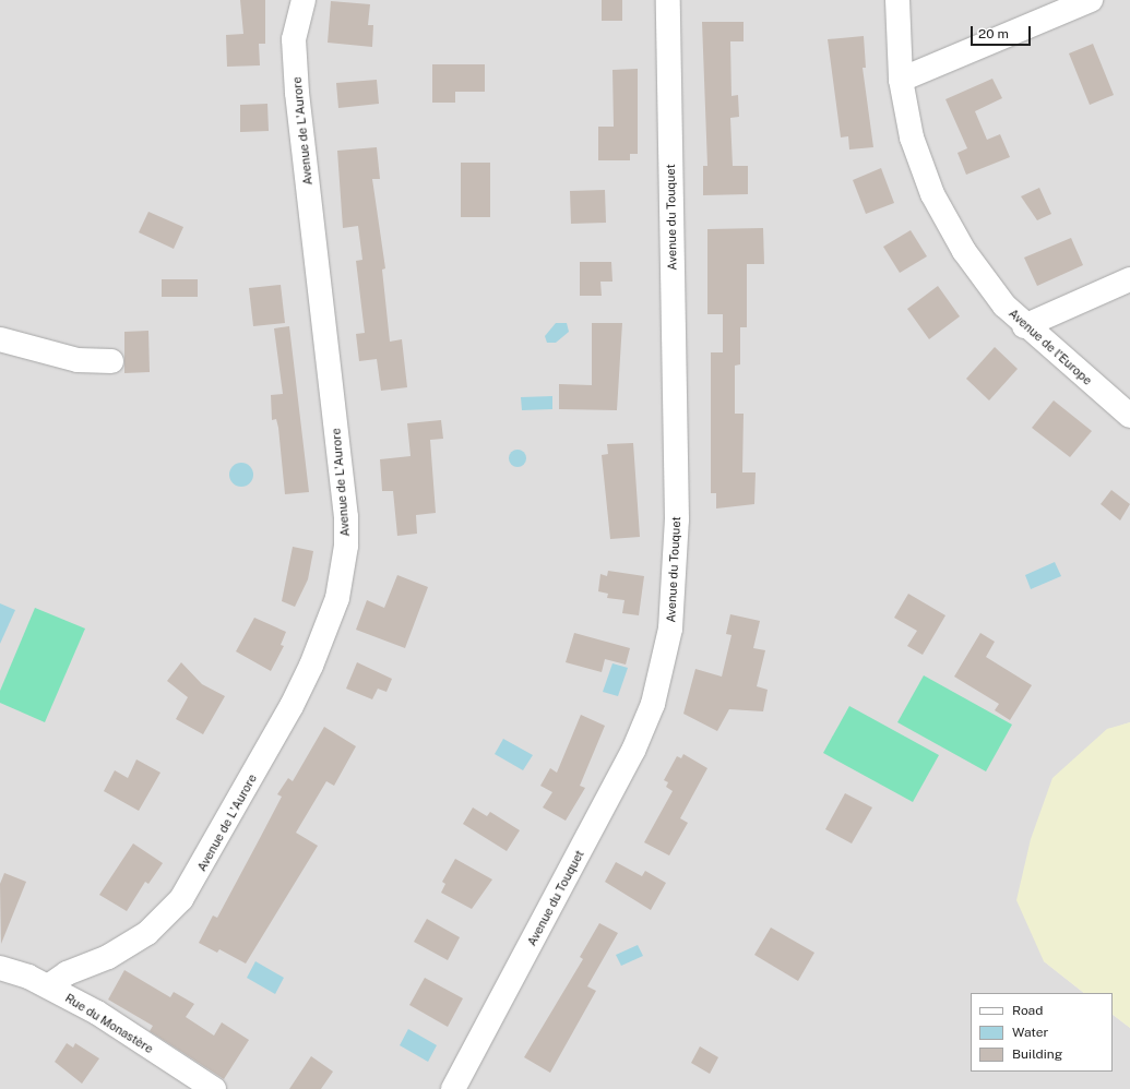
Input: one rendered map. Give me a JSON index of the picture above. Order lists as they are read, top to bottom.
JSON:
{
  "streets": {
    "street": [
      "Avenue de L'Aurore",
      "Avenue du Touquet",
      "Avenue de l'Europe",
      "Rue du Monastère"
    ]
  },
  "crossings": [
    ["Avenue de L'Aurore", "Rue du Monastère"]
  ],
  "legend": ["Road", "Water", "Building"],
  "scale_bar": "20 m"
}
